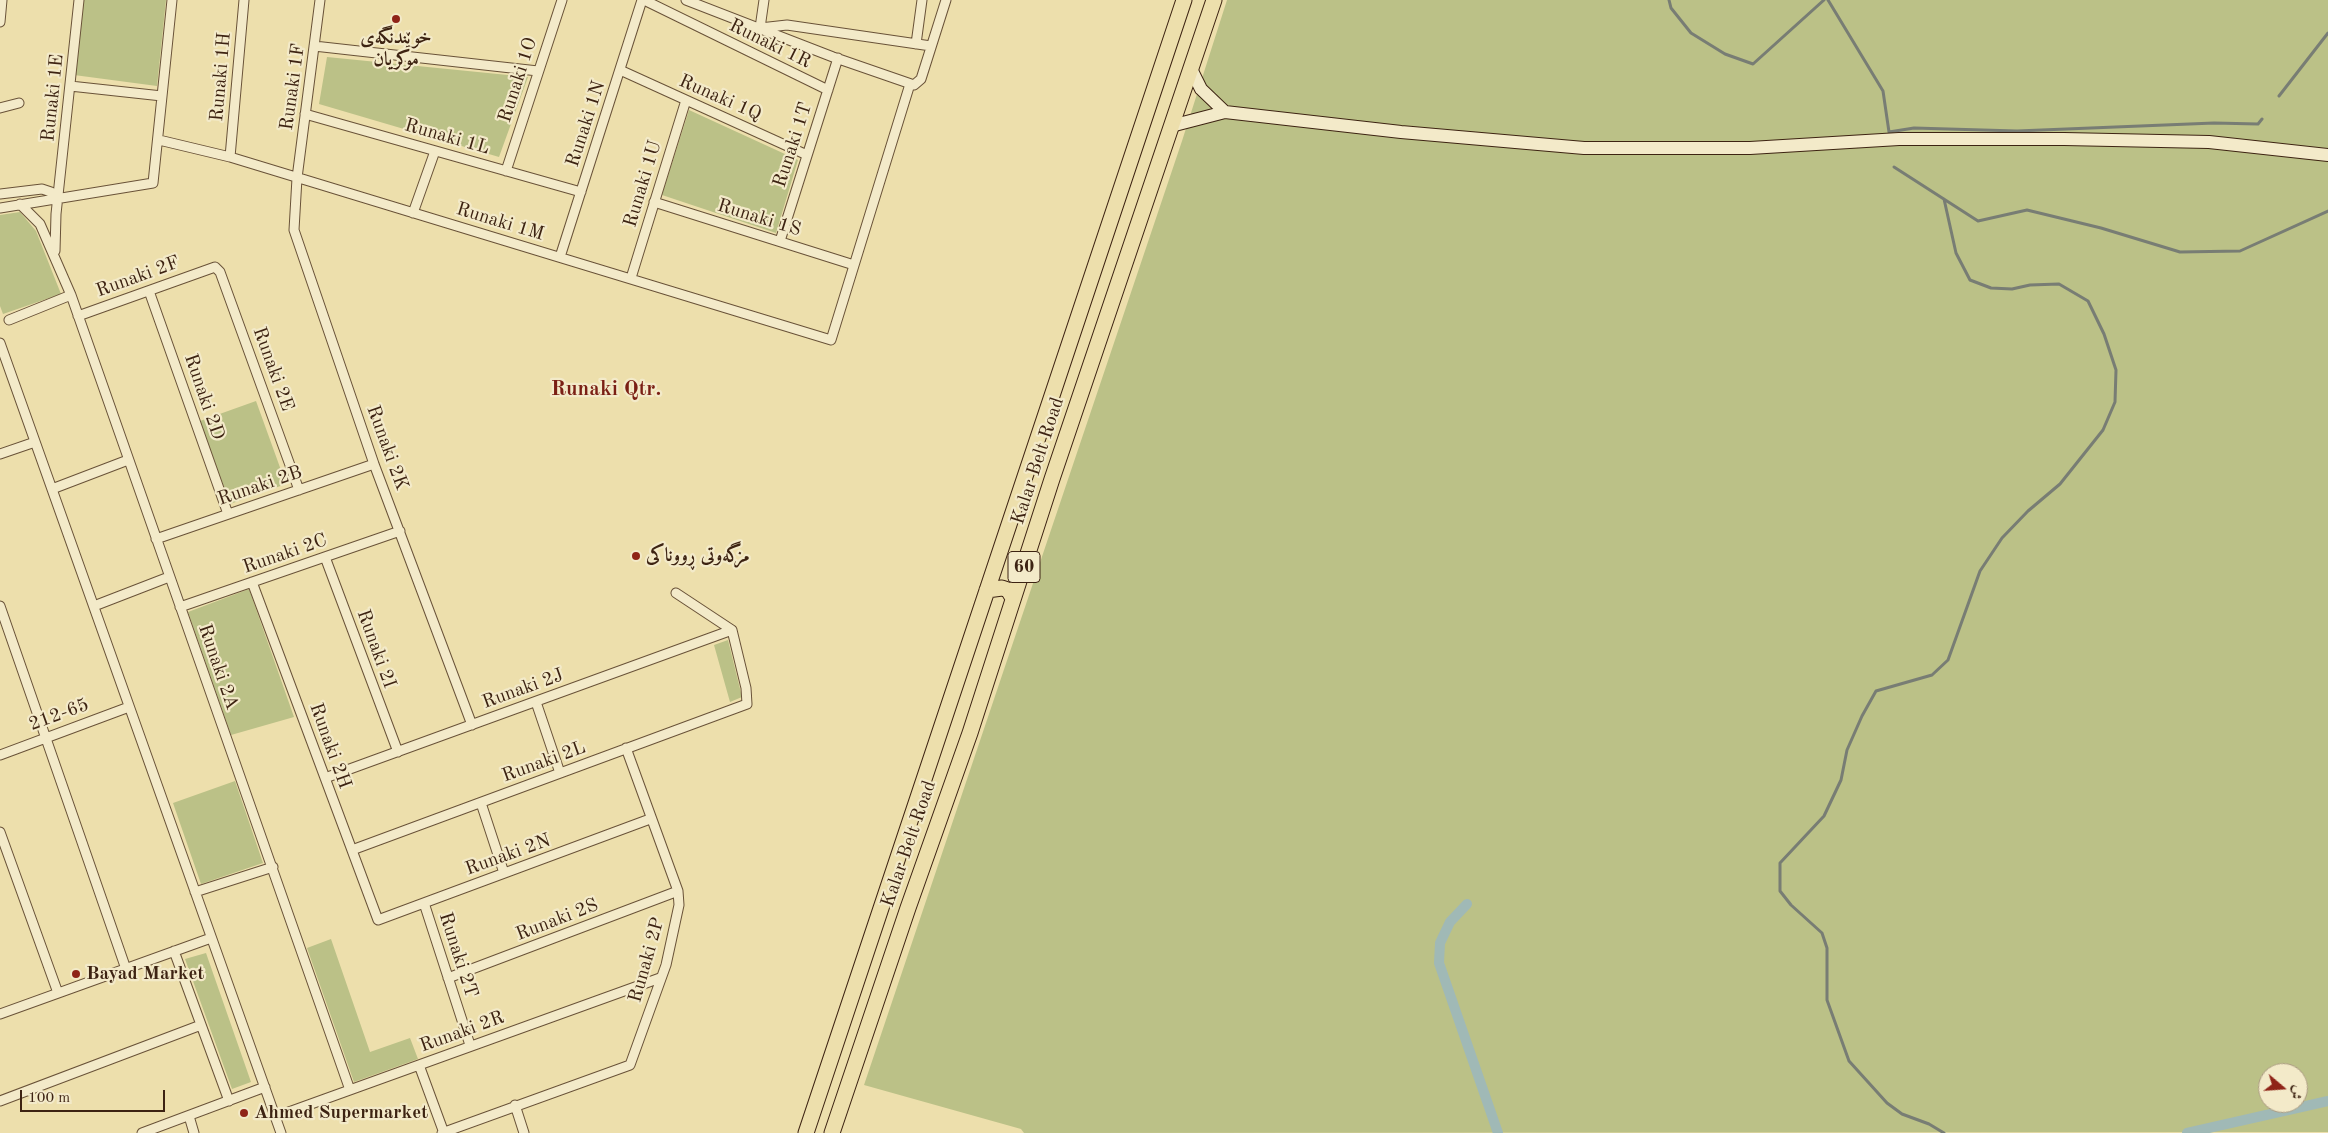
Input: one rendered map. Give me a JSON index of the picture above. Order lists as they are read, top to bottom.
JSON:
{
  "streets": {
    "highway": ["Kalar Belt Road", "60"],
    "street": [
      "Runaki 1R",
      "Runaki 1H",
      "Runaki 1O",
      "Runaki 1F",
      "Runaki 1E",
      "Runaki 1Q",
      "Runaki 1N",
      "Runaki 1L",
      "Runaki 1T",
      "Runaki 1U",
      "Runaki 1S",
      "Runaki 1M",
      "Runaki 2F",
      "Runaki 2E",
      "Runaki 2D",
      "Runaki 2K",
      "Runaki 2B",
      "Runaki 2C",
      "Runaki 2I",
      "Runaki 2A",
      "Runaki 2J",
      "212-65",
      "Runaki 2H",
      "Runaki 2L",
      "Runaki 2N",
      "Runaki 2S",
      "Runaki 2T",
      "Runaki 2P",
      "Runaki 2R"
    ]
  },
  "crossings": [
    ["Runaki 1R", "Runaki 1N"],
    ["Runaki 1R", "Runaki 1T"],
    ["Runaki 1H", "Runaki 1M"],
    ["Runaki 1O", "Runaki 1L"],
    ["Runaki 1F", "Runaki 1L"],
    ["Runaki 1F", "Runaki 1M"],
    ["Runaki 1F", "Runaki 2K"],
    ["Runaki 1E", "Runaki 2A"],
    ["Runaki 1Q", "Runaki 1N"],
    ["Runaki 1Q", "Runaki 1T"],
    ["Runaki 1Q", "Runaki 1U"],
    ["Runaki 1N", "Runaki 1L"],
    ["Runaki 1N", "Runaki 1M"],
    ["Runaki 1T", "Runaki 1S"],
    ["Runaki 1U", "Runaki 1S"],
    ["Runaki 1U", "Runaki 1M"],
    ["Runaki 1S", "Runaki 1M"],
    ["Runaki 1M", "Runaki 2K"],
    ["Runaki 2F", "Runaki 2E"],
    ["Runaki 2F", "Runaki 2D"],
    ["Runaki 2F", "Runaki 2A"],
    ["Runaki 2E", "Runaki 2B"],
    ["Runaki 2D", "Runaki 2B"],
    ["Runaki 2K", "Runaki 2B"],
    ["Runaki 2K", "Runaki 2C"],
    ["Runaki 2K", "Runaki 2J"],
    ["Runaki 2B", "Runaki 2A"],
    ["Runaki 2C", "Runaki 2I"],
    ["Runaki 2C", "Runaki 2A"],
    ["Runaki 2C", "Runaki 2H"],
    ["Runaki 2I", "Runaki 2J"],
    ["Runaki 2A", "Runaki 2R"],
    ["Runaki 2J", "Runaki 2H"],
    ["Runaki 2J", "Runaki 2L"],
    ["Runaki 2H", "Runaki 2L"],
    ["Runaki 2H", "Runaki 2N"],
    ["Runaki 2L", "Runaki 2P"],
    ["Runaki 2N", "Runaki 2T"],
    ["Runaki 2N", "Runaki 2P"],
    ["Runaki 2S", "Runaki 2T"],
    ["Runaki 2S", "Runaki 2P"],
    ["Runaki 2T", "Runaki 2R"],
    ["Runaki 2P", "Runaki 2R"]
  ],
  "districts": ["Runaki Qtr."],
  "places": [
    "خوێندنگەی موکریان",
    "مزگەوتی ڕووناکی",
    "Bayad Market",
    "Ahmed Supermarket"
  ],
  "scale_bar": "100 m",
  "north": "right"
}
